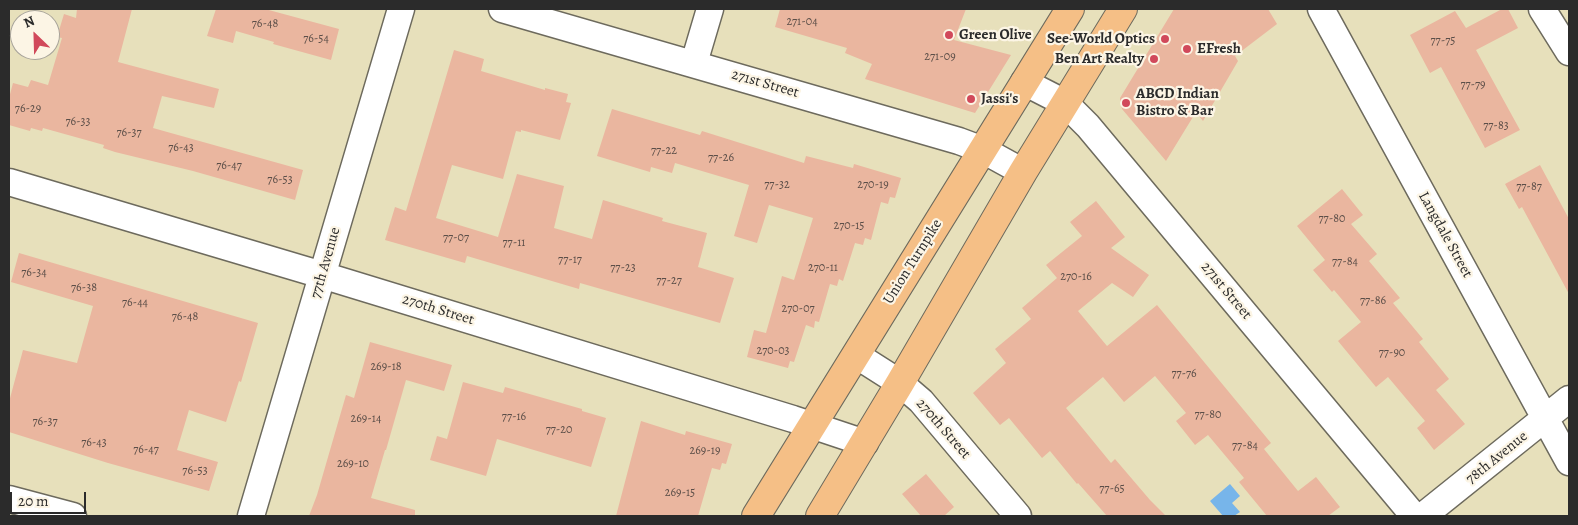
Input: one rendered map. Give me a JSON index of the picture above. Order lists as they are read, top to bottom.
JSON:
{
  "streets": {
    "main road": ["Union Turnpike"],
    "street": [
      "271st Street",
      "Langdale Street",
      "77th Avenue",
      "270th Street",
      "78th Avenue"
    ]
  },
  "crossings": [
    ["271st Street", "Union Turnpike"],
    ["Langdale Street", "78th Avenue"],
    ["Union Turnpike", "270th Street"],
    ["77th Avenue", "270th Street"]
  ],
  "places": [
    "Green Olive",
    "See-World Optics",
    "EFresh",
    "Ben Art Realty",
    "Jassi's",
    "ABCD Indian Bistro & Bar"
  ],
  "house_numbers": [
    "271-04",
    "76-48",
    "76-54",
    "77-75",
    "271-09",
    "77-79",
    "76-29",
    "76-33",
    "77-83",
    "76-37",
    "76-43",
    "77-22",
    "77-26",
    "76-47",
    "76-53",
    "77-32",
    "270-19",
    "77-87",
    "77-80",
    "270-15",
    "77-07",
    "77-11",
    "77-17",
    "77-84",
    "77-23",
    "270-11",
    "76-34",
    "270-16",
    "77-27",
    "76-38",
    "77-86",
    "76-44",
    "270-07",
    "76-48",
    "270-03",
    "77-90",
    "269-18",
    "77-76",
    "77-80",
    "77-16",
    "269-14",
    "76-37",
    "77-20",
    "76-43",
    "77-84",
    "76-47",
    "269-19",
    "269-10",
    "76-53",
    "77-65",
    "269-15"
  ],
  "scale_bar": "20 m",
  "north": "top left"
}
